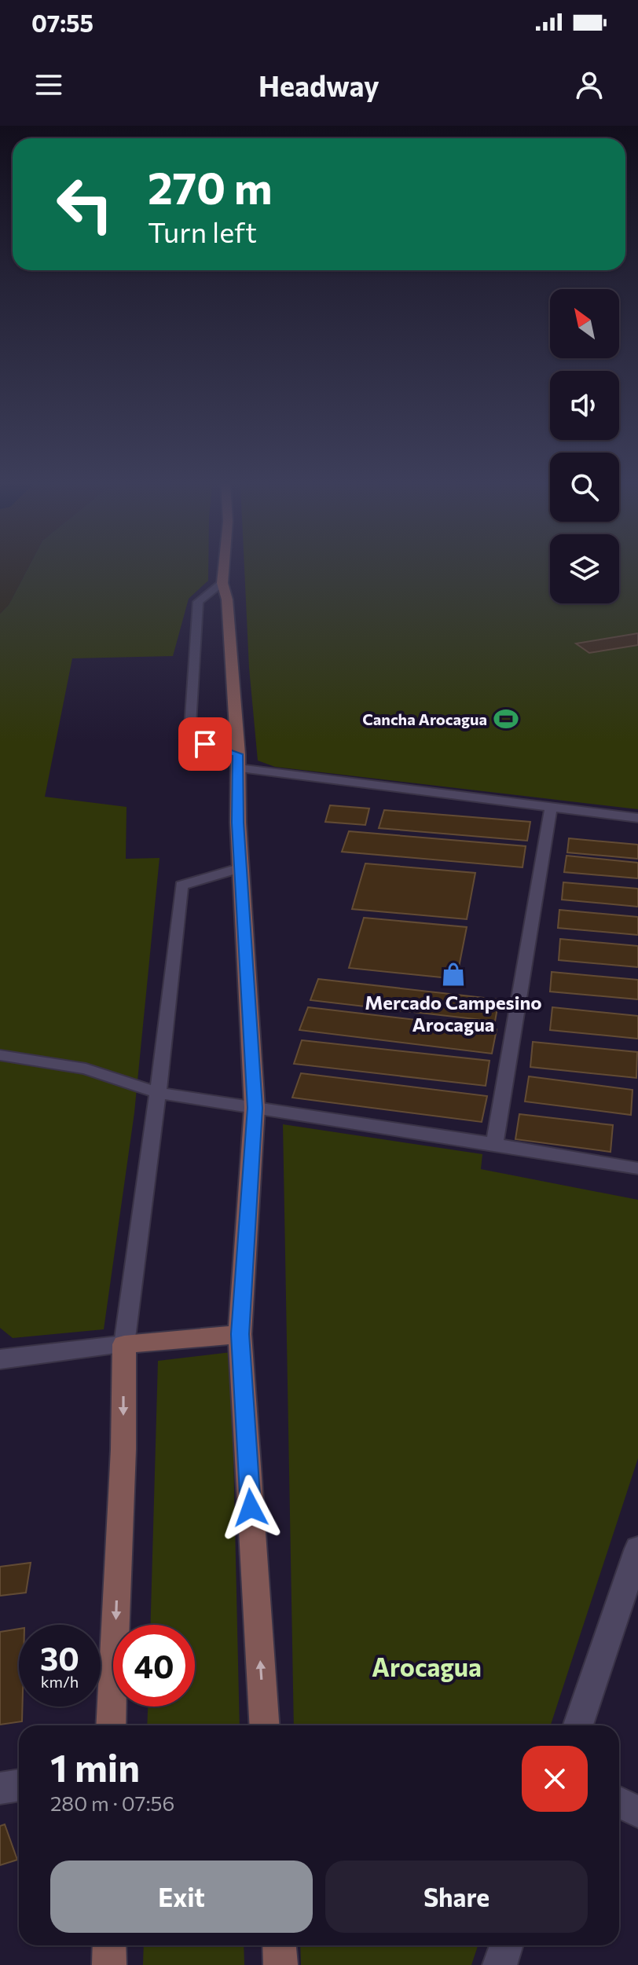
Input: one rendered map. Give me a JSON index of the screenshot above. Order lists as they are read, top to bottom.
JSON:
{
  "districts": ["Arocagua"],
  "places": {
    "sports": ["Cancha Arocagua"],
    "shop": ["Mercado Campesino Arocagua"]
  },
  "north": "top left",
  "page": {
    "status": "07:55",
    "header": "Headway",
    "turn": ["270 m", "Turn left"],
    "speed": "30 km/h",
    "limit": "40",
    "heading": ["1 min", "280 m · 07:56"],
    "buttons": ["Exit", "Share"]
  }
}
